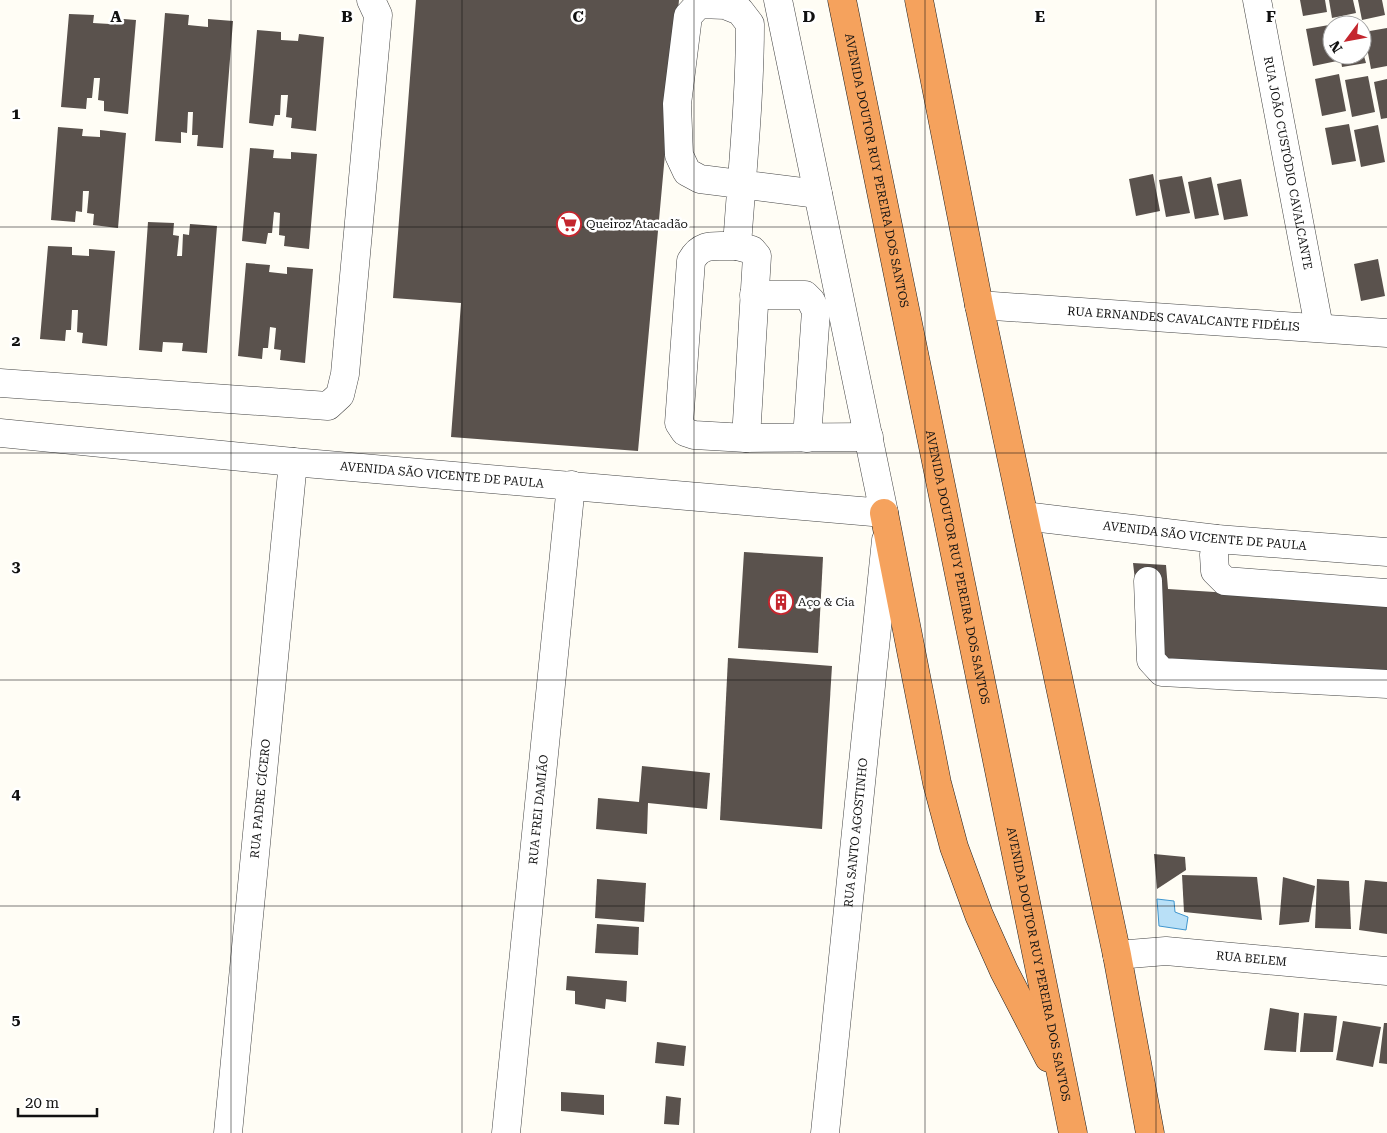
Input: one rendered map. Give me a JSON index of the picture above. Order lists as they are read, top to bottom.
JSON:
{
  "streets": {
    "highway": ["AVENIDA DOUTOR RUY PEREIRA DOS SANTOS"],
    "street": [
      "RUA JOÃO CUSTÓDIO CAVALCANTE",
      "RUA ERNANDES CAVALCANTE FIDÉLIS",
      "AVENIDA SÃO VICENTE DE PAULA",
      "RUA PADRE CÍCERO",
      "RUA FREI DAMIÃO",
      "RUA SANTO AGOSTINHO",
      "RUA BELEM"
    ]
  },
  "crossings": [
    ["RUA JOÃO CUSTÓDIO CAVALCANTE", "RUA ERNANDES CAVALCANTE FIDÉLIS"],
    ["AVENIDA SÃO VICENTE DE PAULA", "RUA PADRE CÍCERO"],
    ["AVENIDA SÃO VICENTE DE PAULA", "RUA FREI DAMIÃO"],
    ["AVENIDA SÃO VICENTE DE PAULA", "RUA SANTO AGOSTINHO"]
  ],
  "places": {
    "supermarket": ["Queiroz Atacadão"],
    "building": ["Aço & Cia"]
  },
  "scale_bar": "20 m",
  "north": "bottom left",
  "grid": {
    "columns": [
      "A",
      "B",
      "C",
      "D",
      "E",
      "F"
    ],
    "rows": [
      "1",
      "2",
      "3",
      "4",
      "5"
    ]
  }
}
